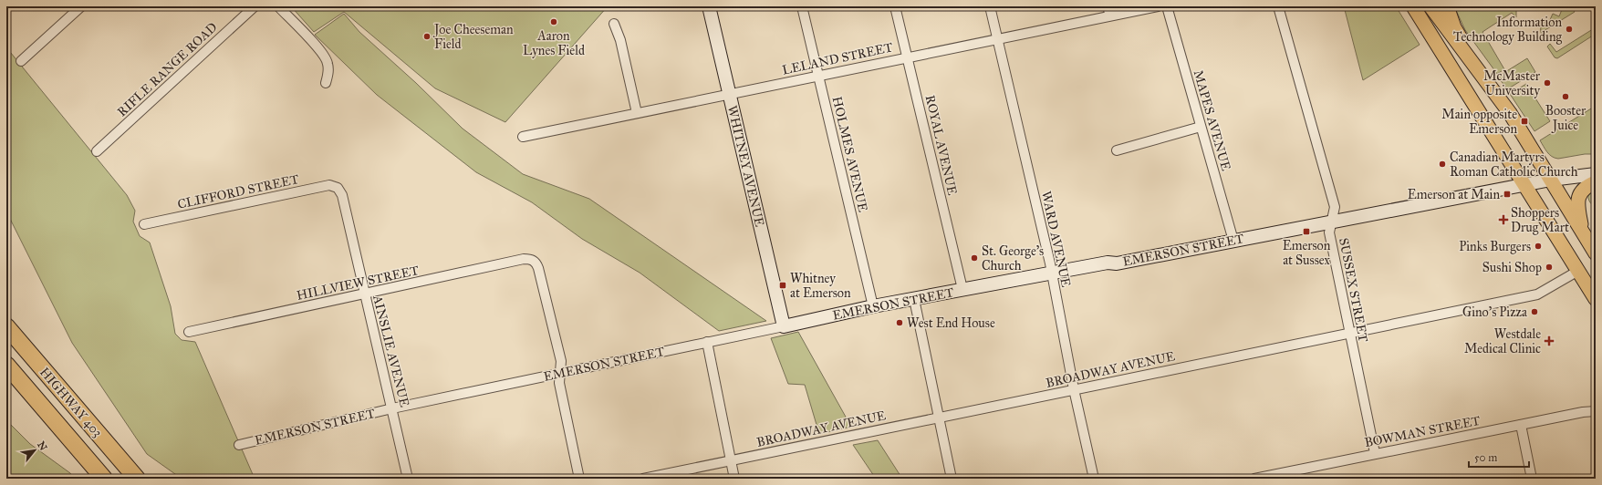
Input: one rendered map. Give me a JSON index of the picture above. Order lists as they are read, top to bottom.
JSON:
{
  "streets": {
    "highway": ["HIGHWAY 403"],
    "street": [
      "LELAND STREET",
      "RIFLE RANGE ROAD",
      "MAPES AVENUE",
      "ROYAL AVENUE",
      "HOLMES AVENUE",
      "WHITNEY AVENUE",
      "CLIFFORD STREET",
      "WARD AVENUE",
      "EMERSON STREET",
      "HILLVIEW STREET",
      "SUSSEX STREET",
      "AINSLIE AVENUE",
      "BROADWAY AVENUE",
      "BOWMAN STREET"
    ]
  },
  "crossings": [
    ["LELAND STREET", "ROYAL AVENUE"],
    ["LELAND STREET", "HOLMES AVENUE"],
    ["LELAND STREET", "WHITNEY AVENUE"],
    ["LELAND STREET", "WARD AVENUE"],
    ["MAPES AVENUE", "EMERSON STREET"],
    ["ROYAL AVENUE", "EMERSON STREET"],
    ["HOLMES AVENUE", "EMERSON STREET"],
    ["WHITNEY AVENUE", "EMERSON STREET"],
    ["CLIFFORD STREET", "AINSLIE AVENUE"],
    ["WARD AVENUE", "EMERSON STREET"],
    ["WARD AVENUE", "BROADWAY AVENUE"],
    ["EMERSON STREET", "HILLVIEW STREET"],
    ["EMERSON STREET", "SUSSEX STREET"],
    ["EMERSON STREET", "AINSLIE AVENUE"],
    ["HILLVIEW STREET", "AINSLIE AVENUE"],
    ["SUSSEX STREET", "BROADWAY AVENUE"],
    ["SUSSEX STREET", "BOWMAN STREET"]
  ],
  "places": {
    "other": [
      "Aaron Lynes Field",
      "Information Technology Building",
      "Joe Cheeseman Field",
      "McMaster University",
      "Booster Juice",
      "Canadian Martyrs Roman Catholic Church",
      "Pinks Burgers",
      "St. George's Church",
      "Sushi Shop",
      "Gino's Pizza",
      "West End House"
    ],
    "transit": [
      "Main opposite Emerson",
      "Emerson at Main",
      "Emerson at Sussex",
      "Whitney at Emerson"
    ],
    "health": ["Shoppers Drug Mart", "Westdale Medical Clinic"]
  },
  "scale_bar": "50 m",
  "north": "top right"
}
